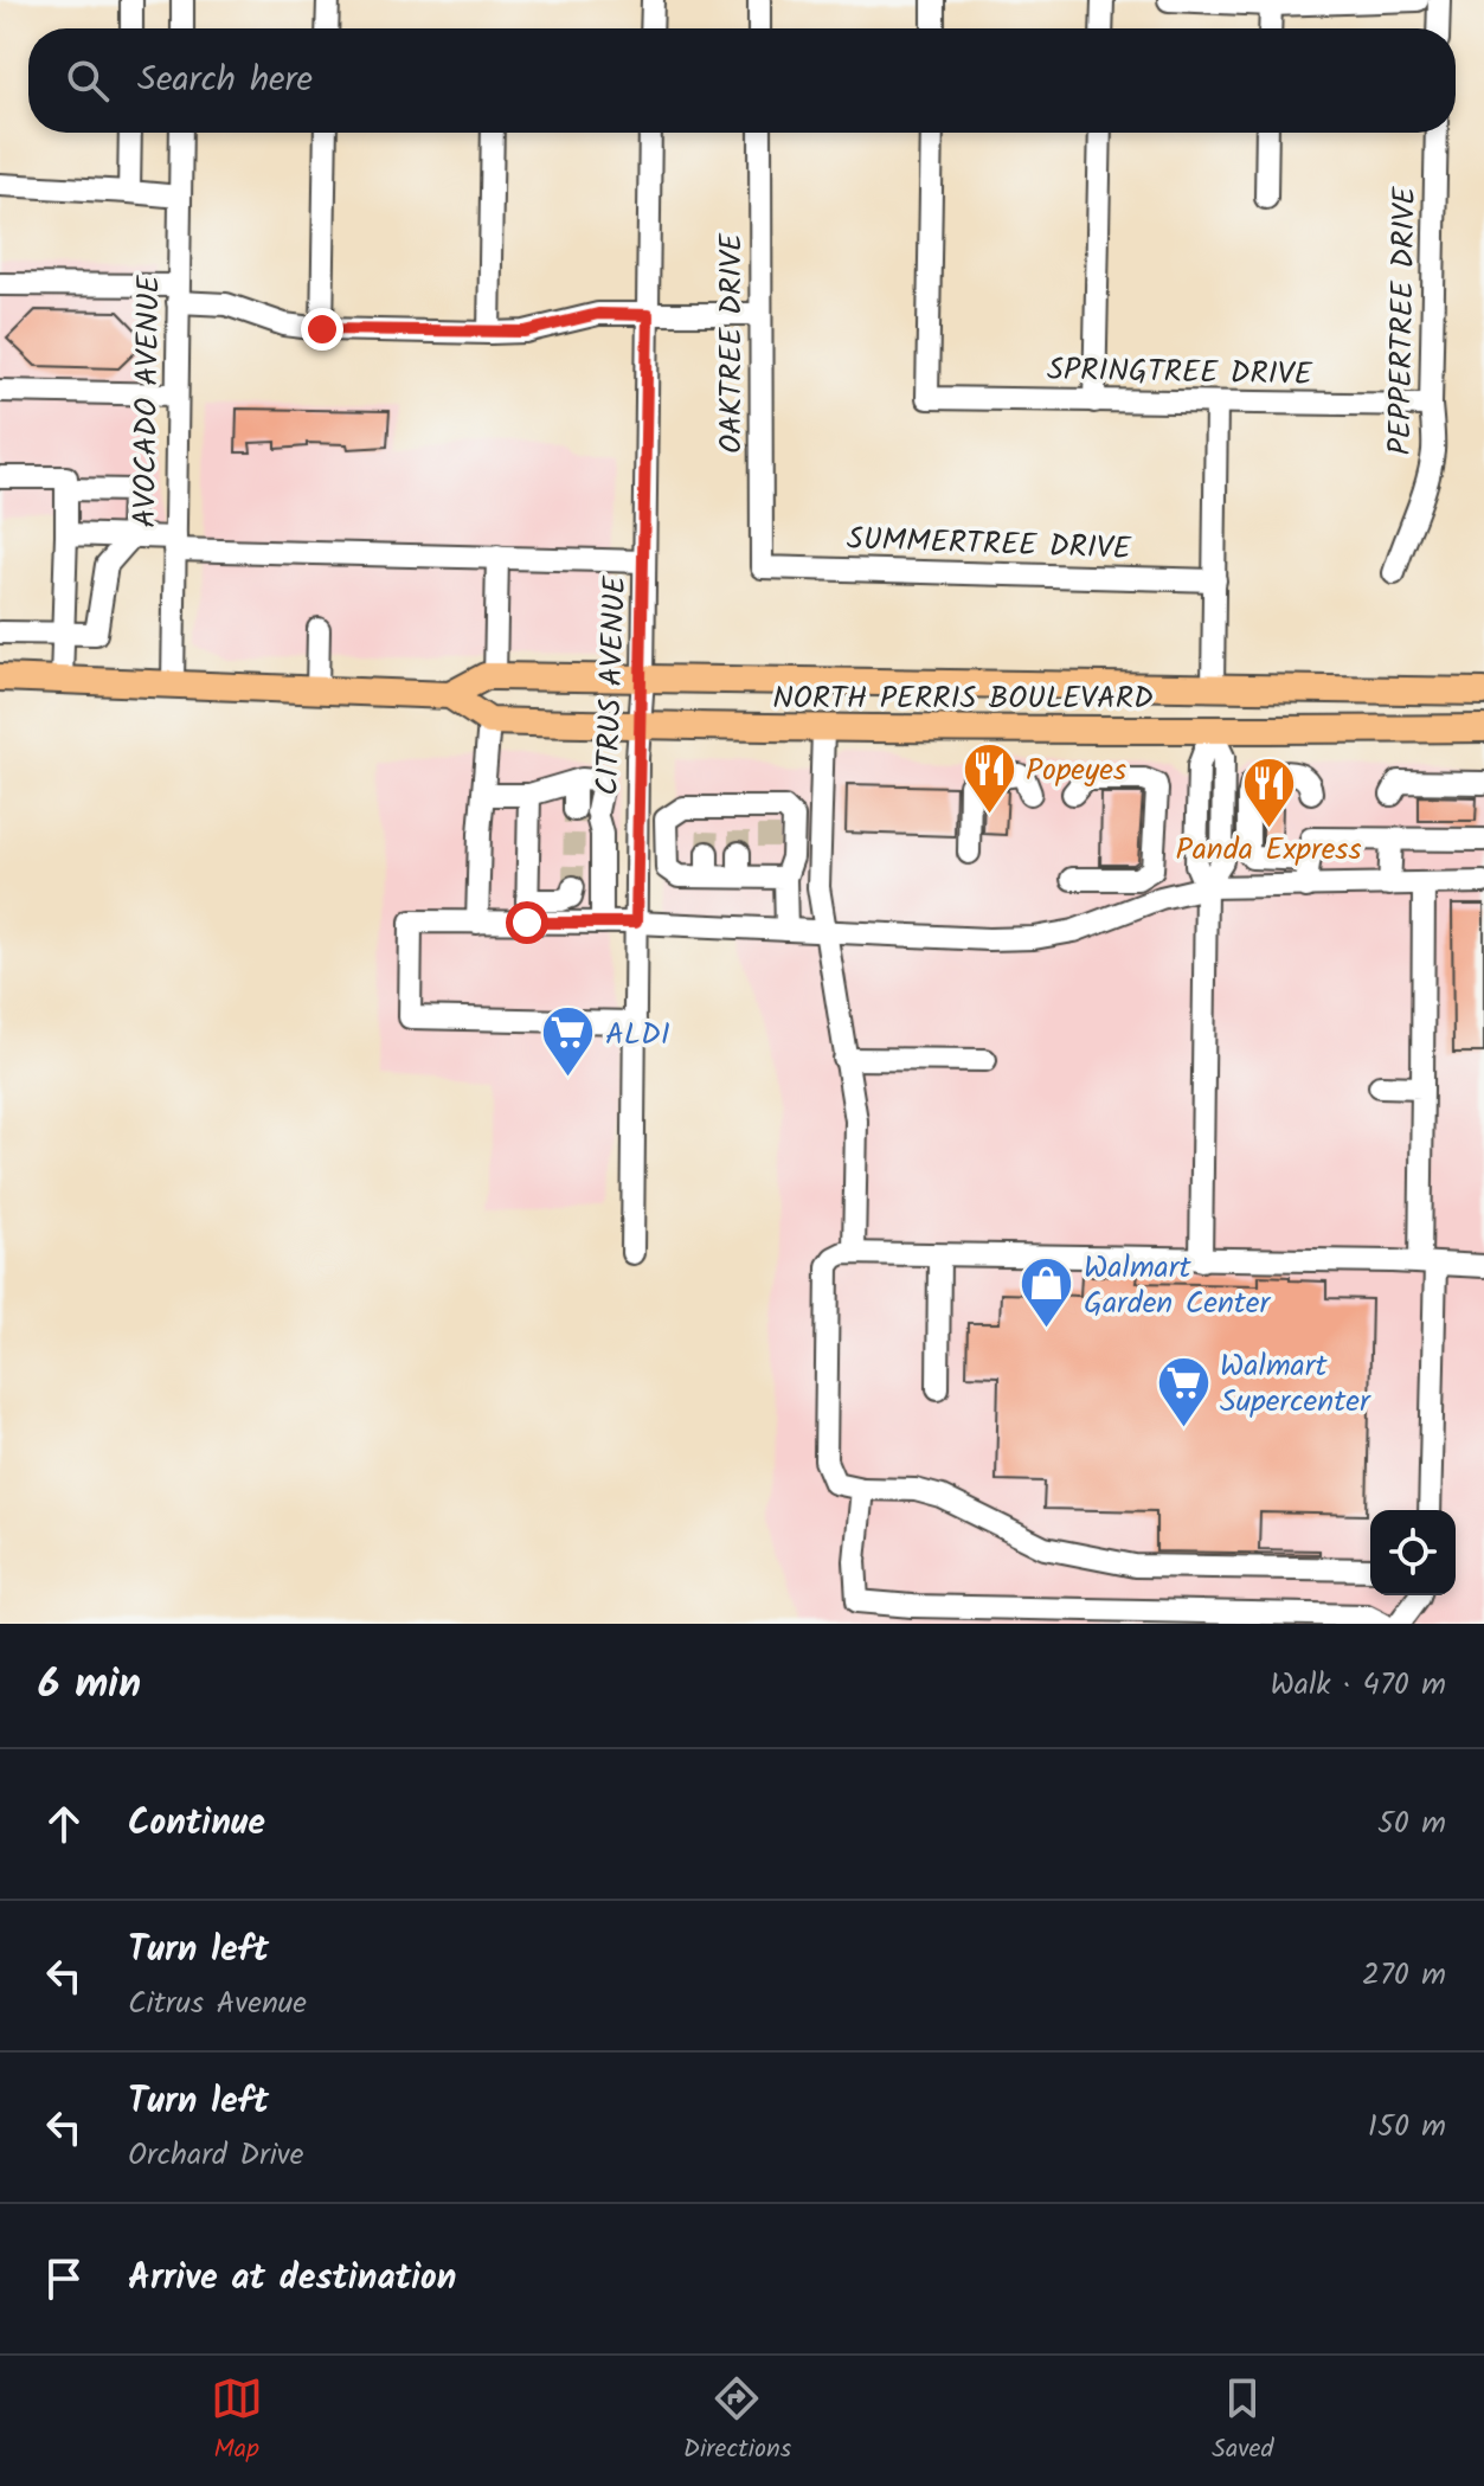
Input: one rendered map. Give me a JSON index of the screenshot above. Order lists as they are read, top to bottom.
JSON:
{
  "streets": {
    "main road": ["NORTH PERRIS BOULEVARD"],
    "street": [
      "PEPPERTREE DRIVE",
      "OAKTREE DRIVE",
      "SPRINGTREE DRIVE",
      "AVOCADO AVENUE",
      "SUMMERTREE DRIVE",
      "CITRUS AVENUE"
    ]
  },
  "crossings": [
    ["PEPPERTREE DRIVE", "SPRINGTREE DRIVE"],
    ["OAKTREE DRIVE", "SUMMERTREE DRIVE"],
    ["AVOCADO AVENUE", "NORTH PERRIS BOULEVARD"],
    ["CITRUS AVENUE", "NORTH PERRIS BOULEVARD"]
  ],
  "places": {
    "restaurant": ["Popeyes", "Panda Express"],
    "supermarket": ["ALDI", "Walmart Supercenter"],
    "shop": ["Walmart Garden Center"]
  },
  "page": {
    "search": "Search here",
    "heading": ["6 min", "Walk · 470 m"],
    "list": [
      ["Continue", "50 m"],
      ["Turn left", "Citrus Avenue", "270 m"],
      ["Turn left", "Orchard Drive", "150 m"],
      "Arrive at destination"
    ],
    "nav": ["Map", "Directions", "Saved"]
  }
}
